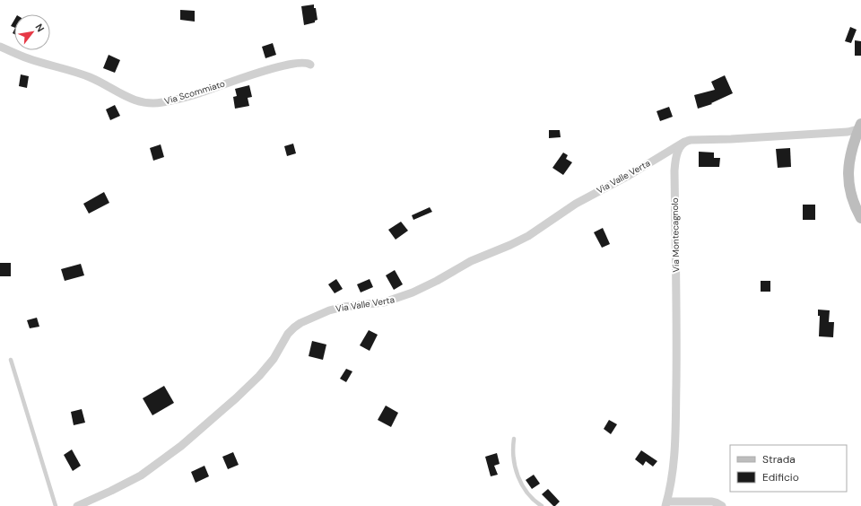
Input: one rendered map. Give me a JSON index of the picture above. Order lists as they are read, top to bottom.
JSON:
{
  "streets": {
    "street": ["Via Scommiato", "Via Valle Verta", "Via Montecagnolo"]
  },
  "crossings": [
    ["Via Valle Verta", "Via Montecagnolo"]
  ],
  "legend": ["Strada", "Edificio"],
  "north": "top right"
}
